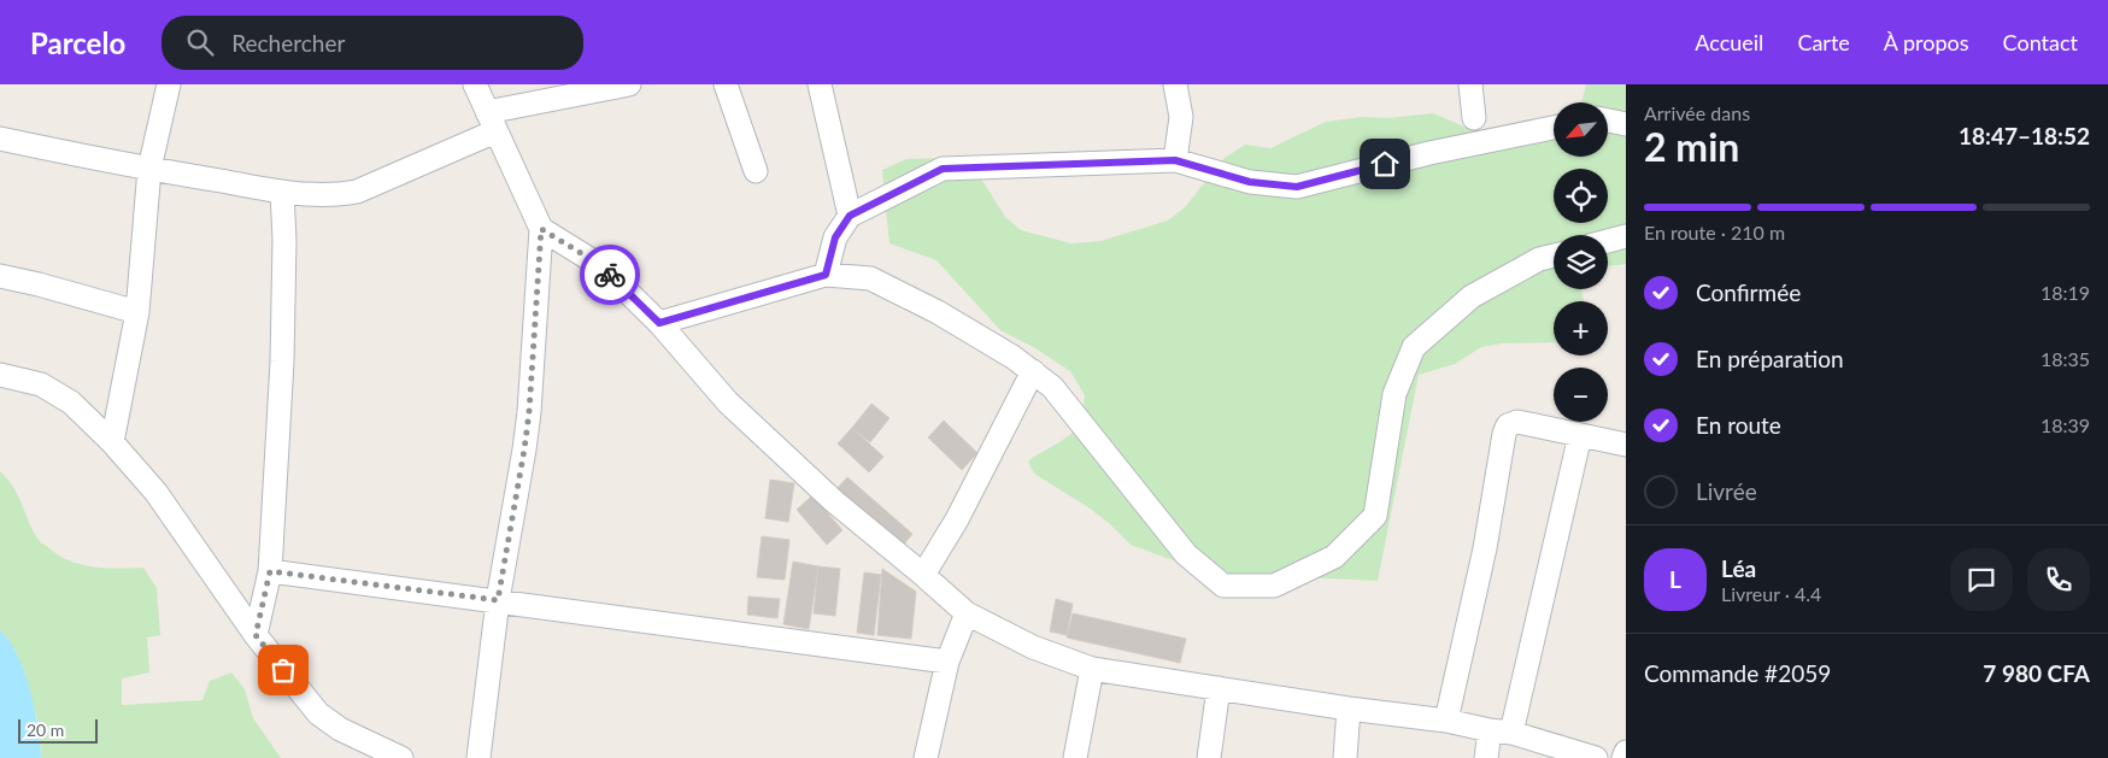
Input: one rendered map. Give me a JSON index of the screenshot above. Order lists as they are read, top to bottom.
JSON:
{
  "scale_bar": "20 m",
  "north": "bottom left",
  "page": {
    "header": "Parcelo",
    "search": "Rechercher",
    "nav": [
      "Accueil",
      "Carte",
      "À propos",
      "Contact"
    ],
    "heading": ["2 min", "Arrivée dans", "18:47–18:52"],
    "panel": [
      "Léa",
      "Livreur · 4.4",
      "Commande #2059",
      "7 980 CFA"
    ],
    "map_buttons": ["+", "−"],
    "bar": "En route · 210 m",
    "list": [
      ["Confirmée", "18:19"],
      ["En préparation", "18:35"],
      ["En route", "18:39"],
      "Livrée"
    ],
    "round": "L",
    "scale": "20 m"
  }
}
